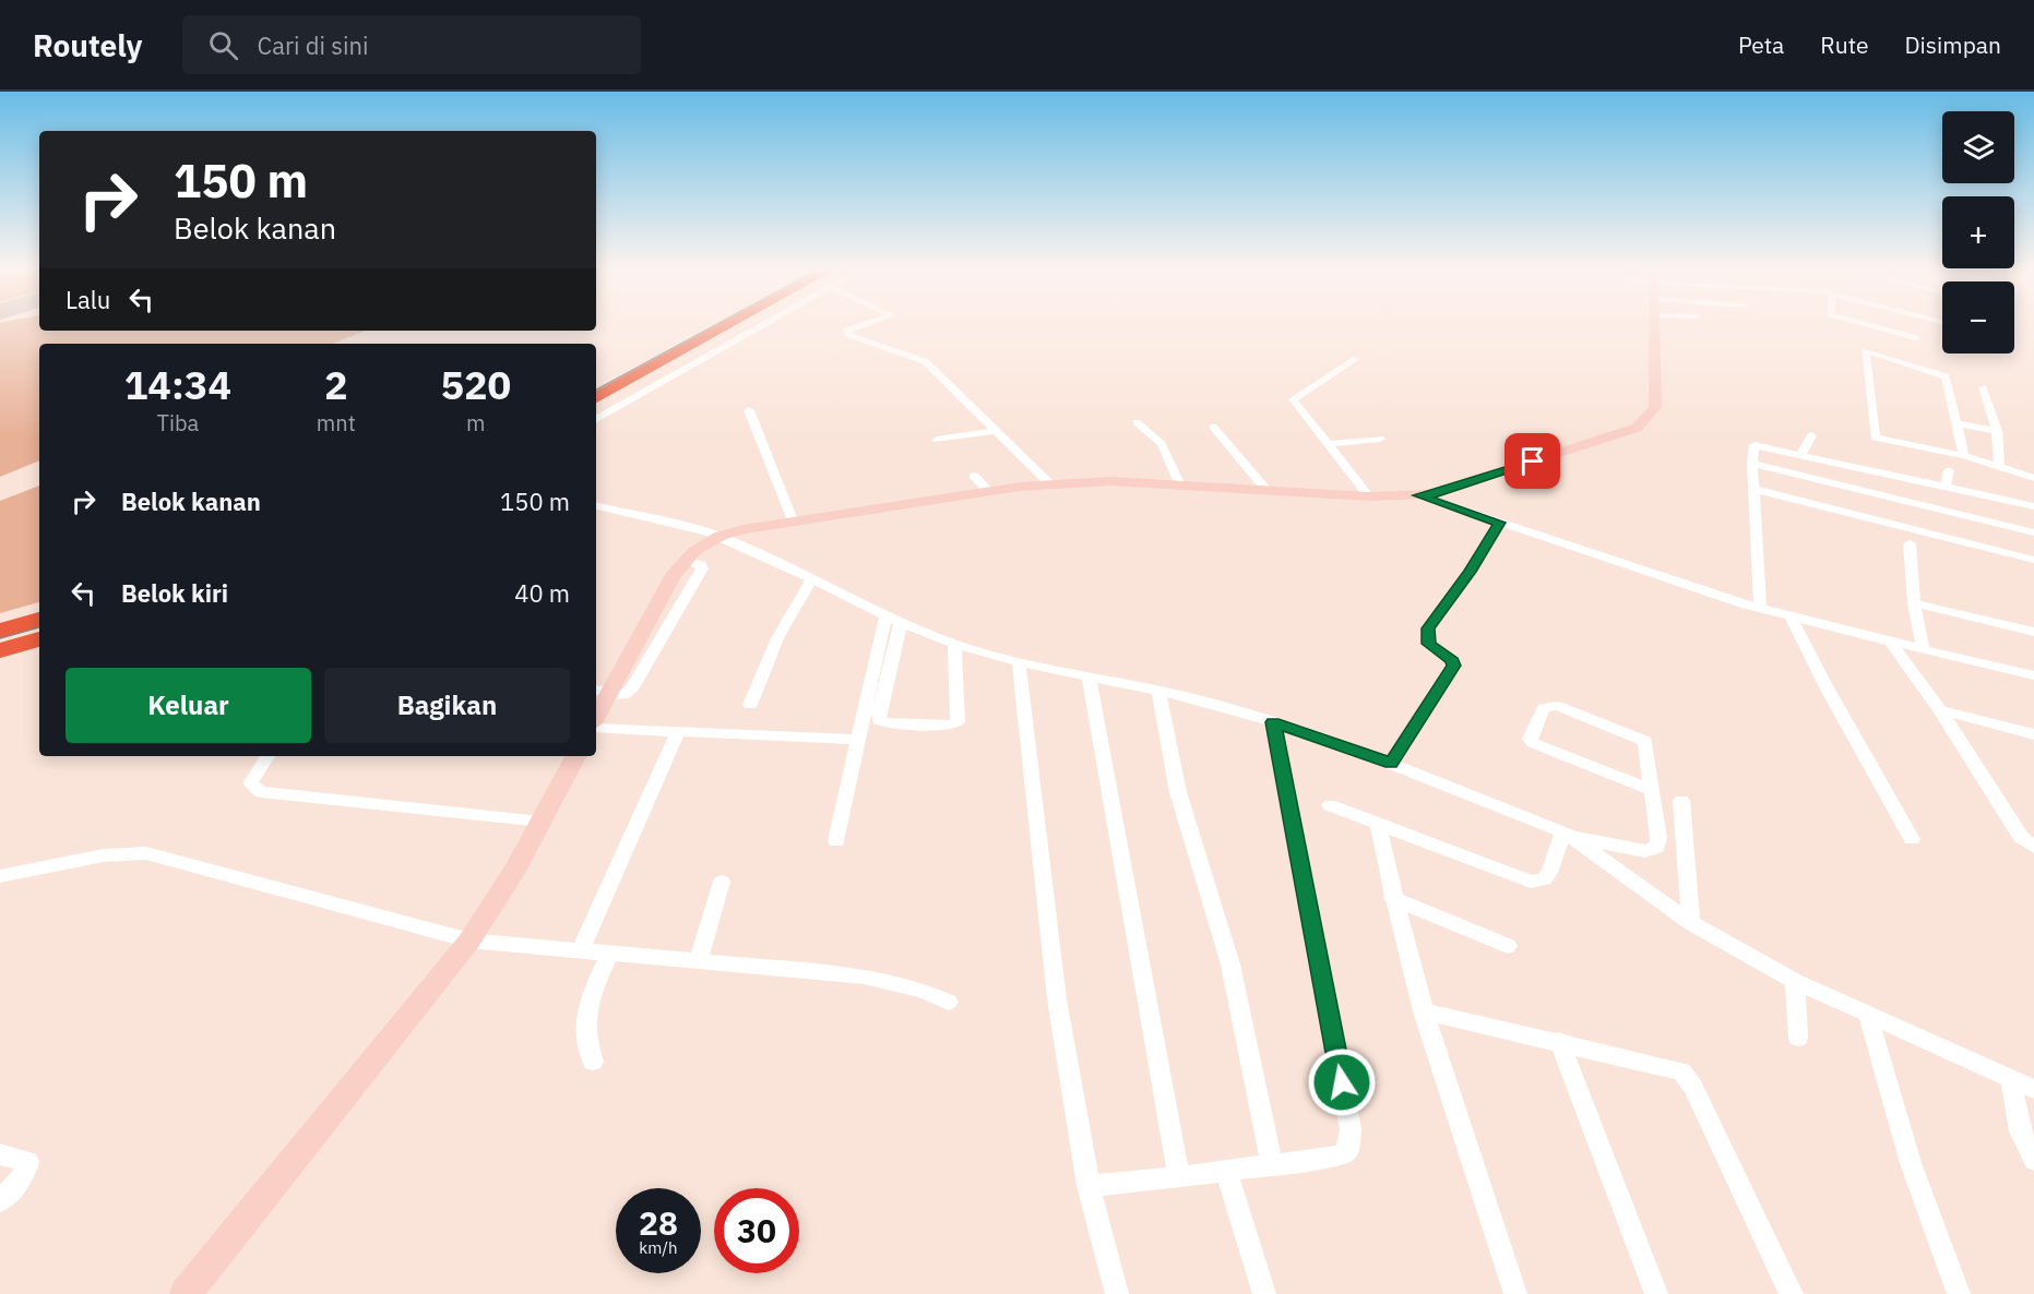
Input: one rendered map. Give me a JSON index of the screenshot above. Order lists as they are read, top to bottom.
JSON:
{
  "page": {
    "header": "Routely",
    "search": "Cari di sini",
    "nav": ["Peta", "Rute", "Disimpan"],
    "map_buttons": ["+", "−"],
    "turn": ["150 m", "Belok kanan"],
    "then": "Lalu",
    "eta": [
      "14:34",
      "Tiba",
      "2",
      "mnt",
      "520",
      "m"
    ],
    "list": [
      {
        "name": "Belok kanan",
        "value": "150 m"
      },
      {
        "name": "Belok kiri",
        "value": "40 m"
      }
    ],
    "buttons": ["Keluar", "Bagikan"],
    "speed": "28 km/h",
    "limit": "30"
  }
}
